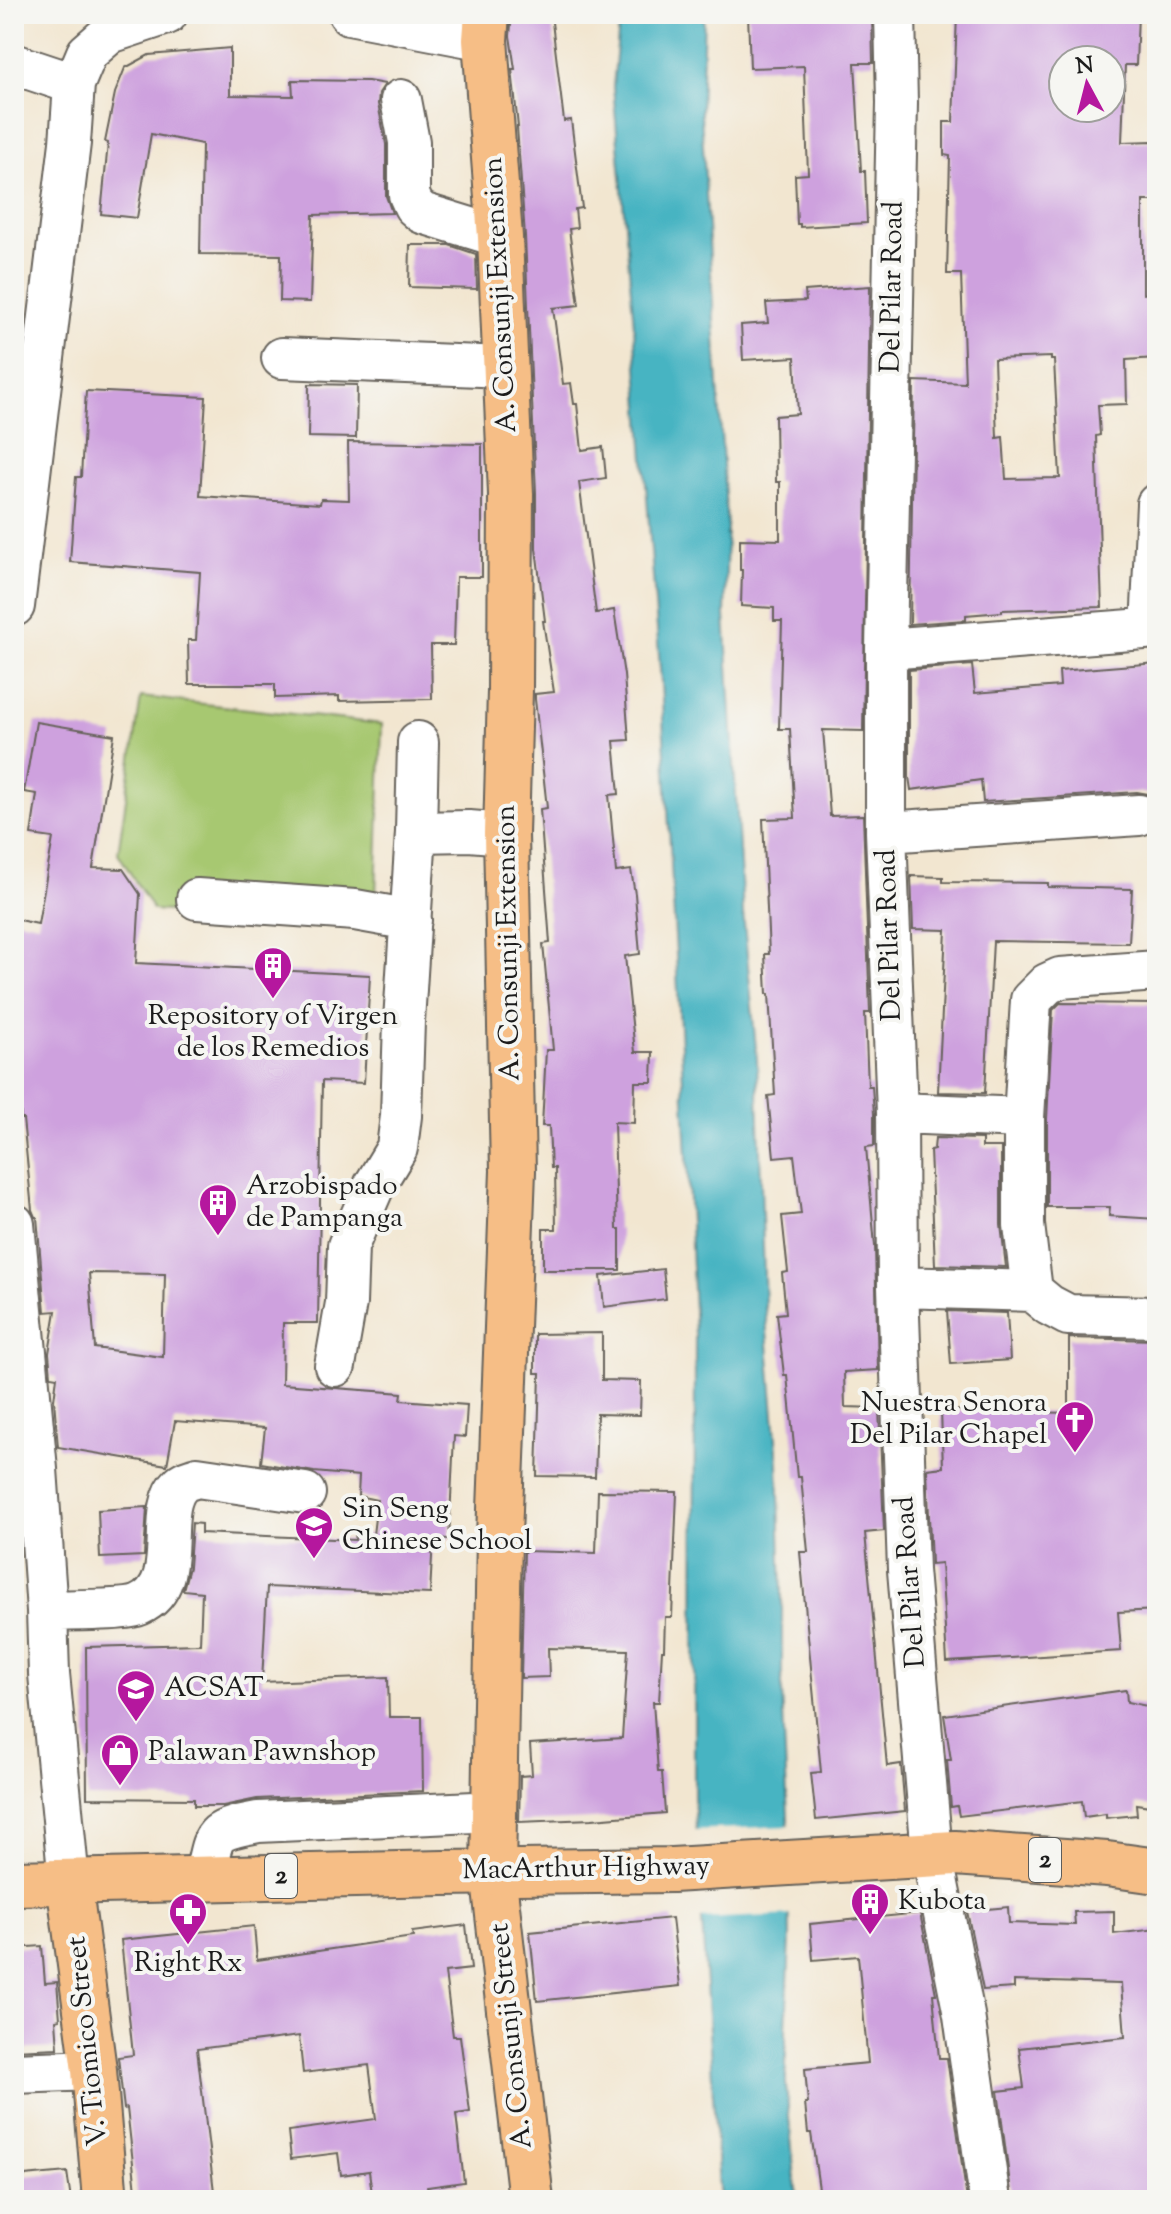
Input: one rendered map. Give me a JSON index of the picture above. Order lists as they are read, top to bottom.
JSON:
{
  "streets": {
    "main road": [
      "A. Consunji Extension",
      "2",
      "MacArthur Highway",
      "A. Consunji Street",
      "V. Tiomico Street"
    ],
    "street": ["Del Pilar Road"]
  },
  "crossings": [
    ["Del Pilar Road", "MacArthur Highway"],
    ["A. Consunji Extension", "MacArthur Highway"],
    ["A. Consunji Extension", "A. Consunji Street"],
    ["MacArthur Highway", "A. Consunji Street"],
    ["MacArthur Highway", "V. Tiomico Street"]
  ],
  "places": {
    "building": ["Repository of Virgen de los Remedios", "Arzobispado de Pampanga", "Kubota"],
    "church": ["Nuestra Senora Del Pilar Chapel"],
    "school or university": ["Sin Seng Chinese School", "ACSAT"],
    "shop": ["Palawan Pawnshop"],
    "pharmacy": ["Right Rx"]
  },
  "north": "top"
}
